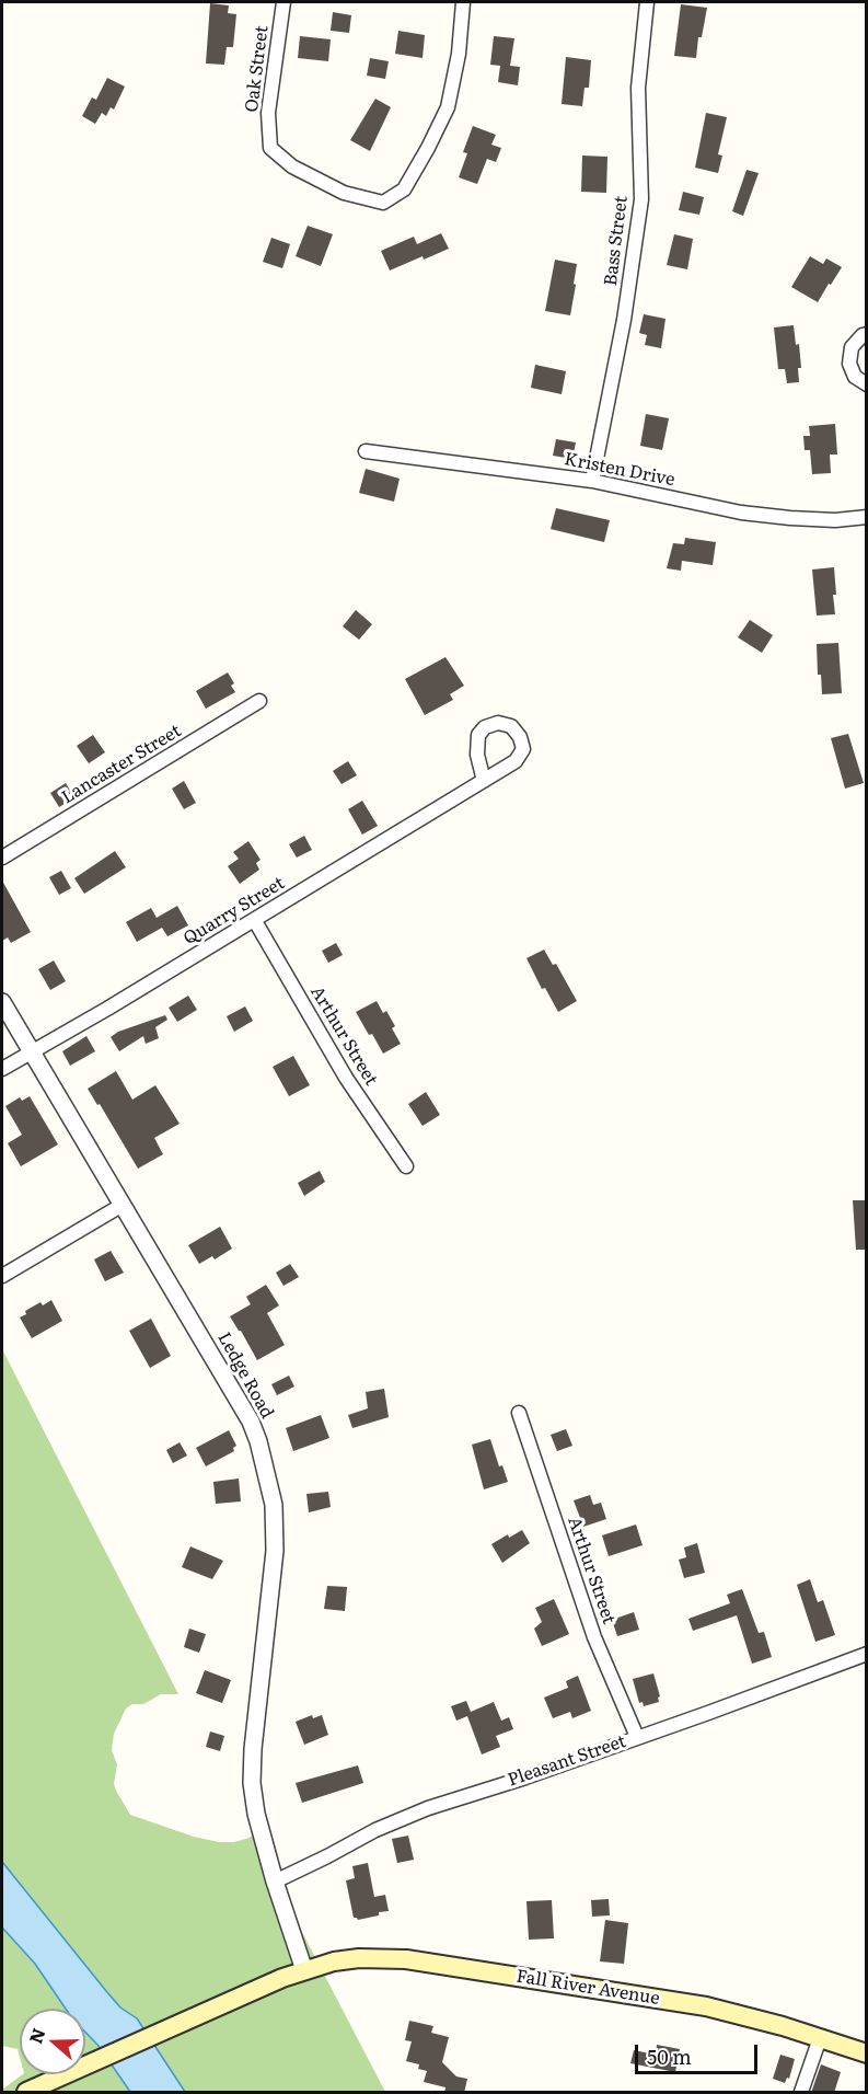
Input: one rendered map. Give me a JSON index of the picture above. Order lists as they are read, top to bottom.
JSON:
{
  "streets": {
    "main road": ["Fall River Avenue"],
    "street": [
      "Oak Street",
      "Bass Street",
      "Kristen Drive",
      "Lancaster Street",
      "Quarry Street",
      "Arthur Street",
      "Ledge Road",
      "Pleasant Street"
    ]
  },
  "crossings": [
    ["Bass Street", "Kristen Drive"],
    ["Quarry Street", "Arthur Street"],
    ["Quarry Street", "Ledge Road"],
    ["Arthur Street", "Pleasant Street"],
    ["Ledge Road", "Pleasant Street"],
    ["Ledge Road", "Fall River Avenue"]
  ],
  "scale_bar": "50 m",
  "north": "left"
}
